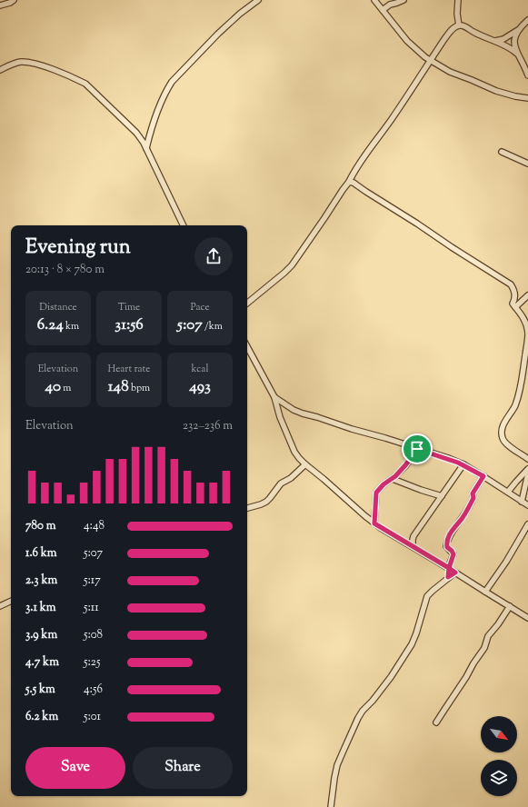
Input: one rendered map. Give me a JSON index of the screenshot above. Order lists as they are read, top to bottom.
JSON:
{
  "north": "bottom right",
  "page": {
    "heading": ["Evening run", "20:13 · 8 × 780 m"],
    "stats": [
      ["Distance", "6.24 km"],
      ["Time", "31:56"],
      ["Pace", "5:07 /km"],
      ["Elevation", "40 m"],
      ["Heart rate", "148 bpm"],
      ["kcal", "493"]
    ],
    "chart": ["Elevation", "232–236 m"],
    "list": [
      {
        "name": "780 m",
        "note": "4:48"
      },
      {
        "name": "1.6 km",
        "note": "5:07"
      },
      {
        "name": "2.3 km",
        "note": "5:17"
      },
      {
        "name": "3.1 km",
        "note": "5:11"
      },
      {
        "name": "3.9 km",
        "note": "5:08"
      },
      {
        "name": "4.7 km",
        "note": "5:25"
      },
      {
        "name": "5.5 km",
        "note": "4:56"
      },
      {
        "name": "6.2 km",
        "note": "5:01"
      }
    ],
    "buttons": ["Save", "Share"]
  }
}
